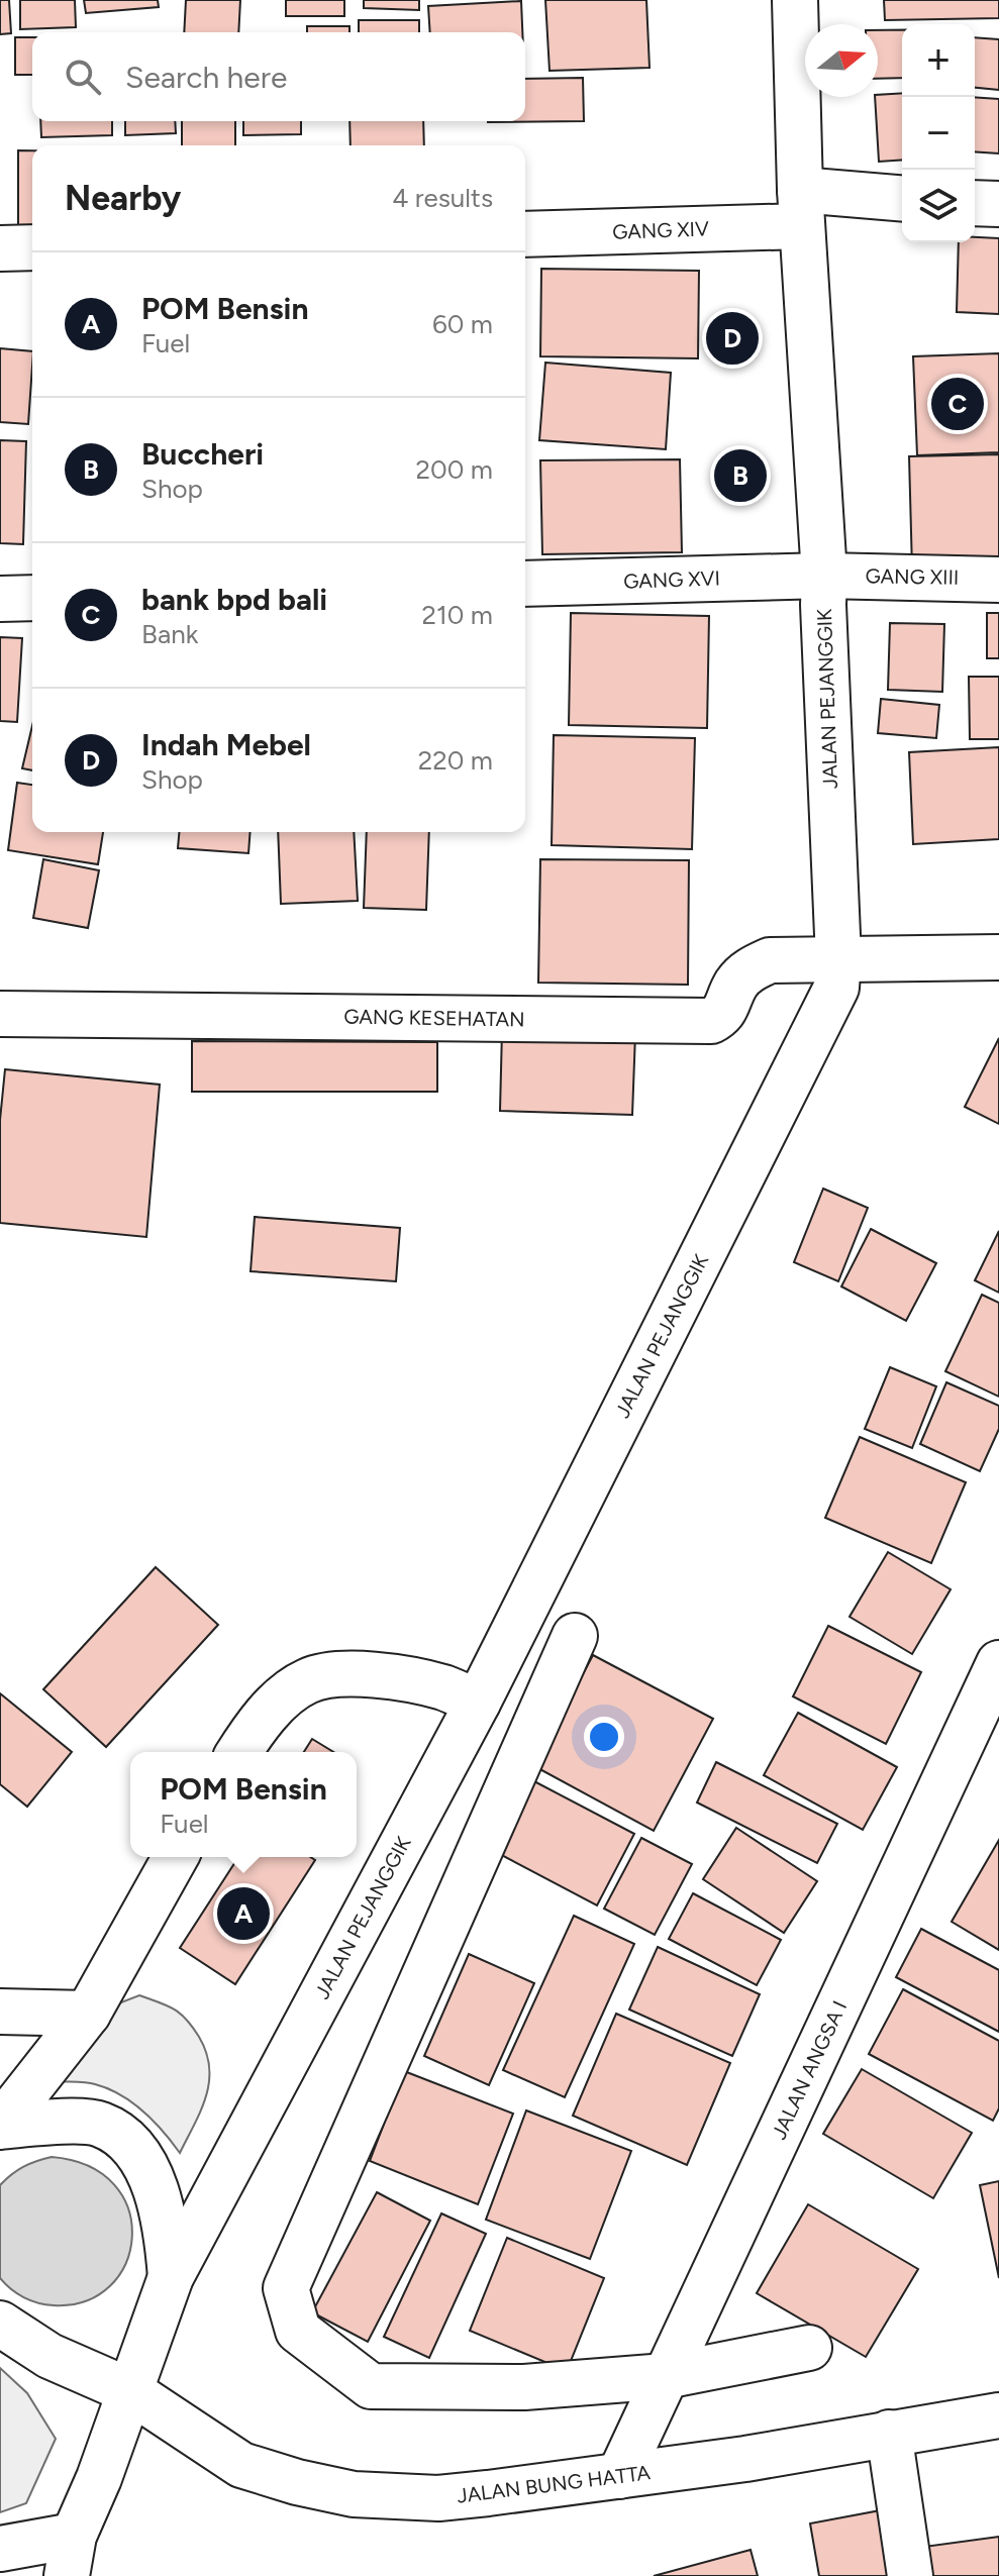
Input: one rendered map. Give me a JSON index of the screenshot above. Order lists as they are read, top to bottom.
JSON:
{
  "streets": {
    "main road": [
      "GANG XIV",
      "GANG XIII",
      "GANG XVI",
      "JALAN PEJANGGIK",
      "GANG KESEHATAN",
      "JALAN ANGSA I",
      "JALAN BUNG HATTA"
    ]
  },
  "crossings": [
    ["GANG XIV", "JALAN PEJANGGIK"],
    ["GANG XIII", "GANG XVI"],
    ["GANG XIII", "JALAN PEJANGGIK"],
    ["GANG XVI", "JALAN PEJANGGIK"],
    ["JALAN PEJANGGIK", "GANG KESEHATAN"],
    ["JALAN PEJANGGIK", "JALAN BUNG HATTA"],
    ["JALAN ANGSA I", "JALAN BUNG HATTA"]
  ],
  "north": "right",
  "page": {
    "map_buttons": ["+", "−"],
    "search": "Search here",
    "heading": ["Nearby", "4 results"],
    "list": [
      {
        "mark": "A",
        "name": "POM Bensin",
        "note": "Fuel",
        "value": "60 m"
      },
      {
        "mark": "B",
        "name": "Buccheri",
        "note": "Shop",
        "value": "200 m"
      },
      {
        "mark": "C",
        "name": "bank bpd bali",
        "note": "Bank",
        "value": "210 m"
      },
      {
        "mark": "D",
        "name": "Indah Mebel",
        "note": "Shop",
        "value": "220 m"
      }
    ],
    "pins": [
      "D",
      "C",
      "B",
      "A"
    ],
    "popup": ["POM Bensin", "Fuel"]
  }
}
